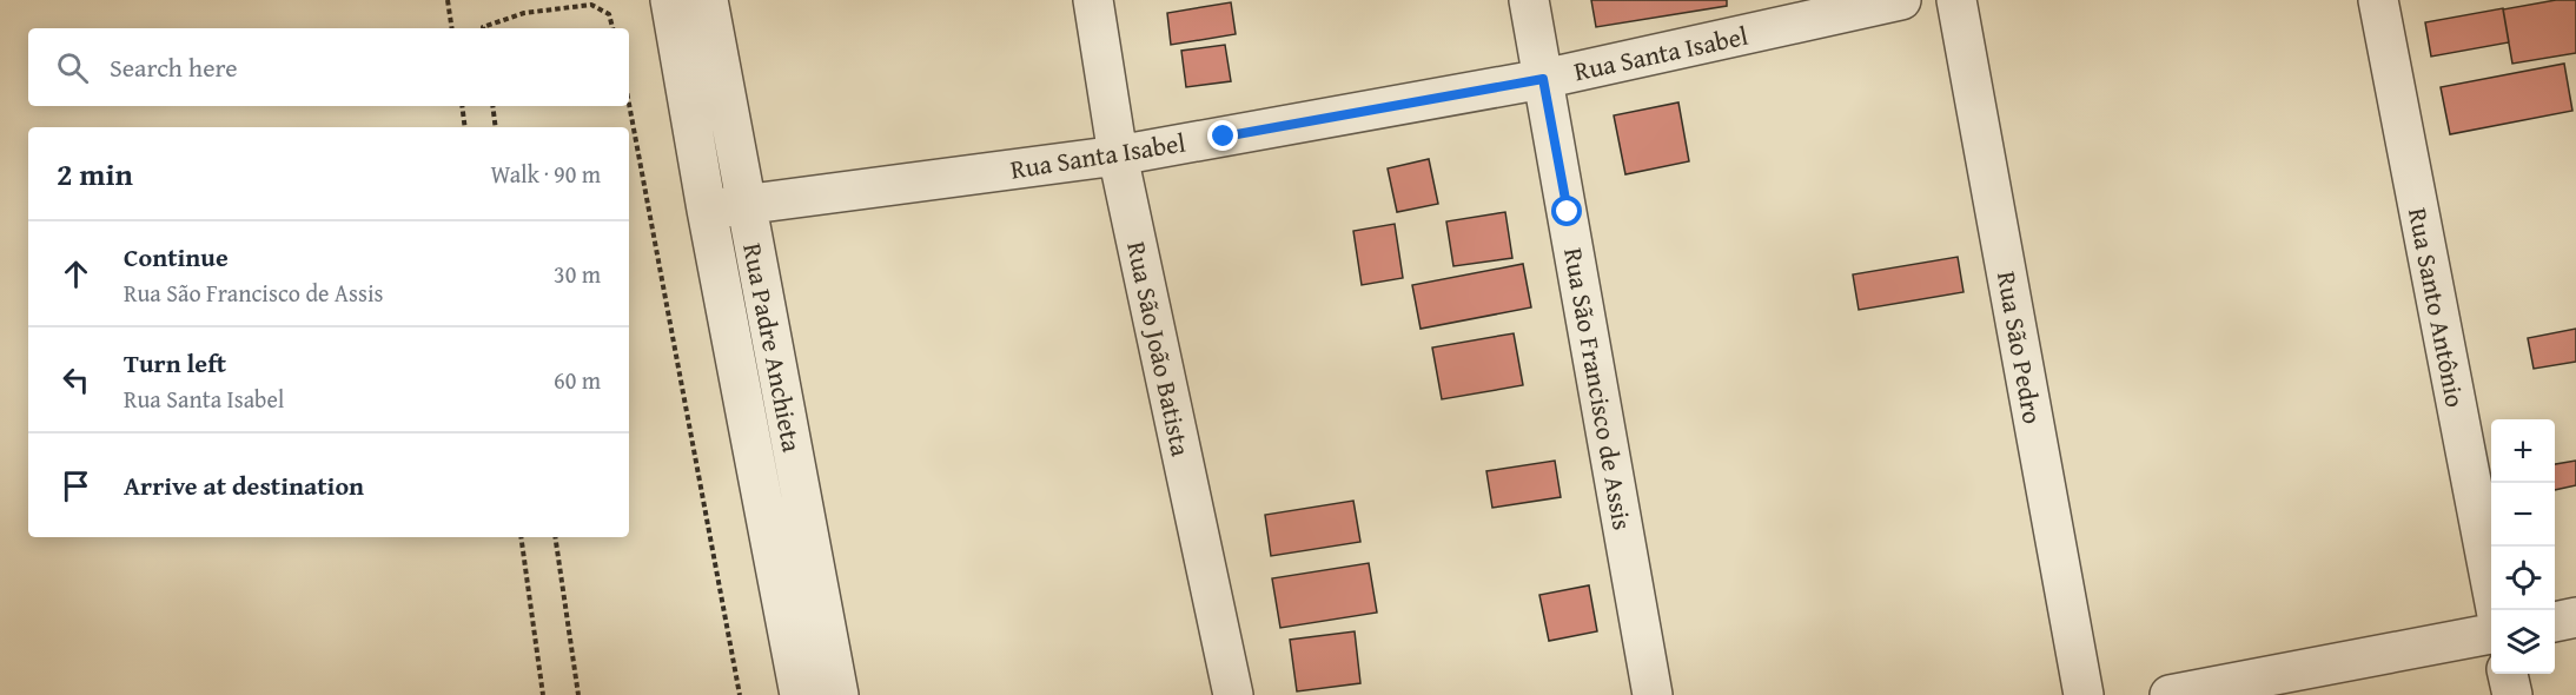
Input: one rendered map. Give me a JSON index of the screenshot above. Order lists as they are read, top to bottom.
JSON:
{
  "streets": {
    "street": [
      "Rua Santa Isabel",
      "Rua Santo Antônio",
      "Rua Padre Anchieta",
      "Rua São Pedro",
      "Rua São João Batista",
      "Rua São Francisco de Assis"
    ]
  },
  "crossings": [
    ["Rua Santa Isabel", "Rua Padre Anchieta"],
    ["Rua Santa Isabel", "Rua São João Batista"],
    ["Rua Santa Isabel", "Rua São Francisco de Assis"]
  ],
  "page": {
    "search": "Search here",
    "heading": ["2 min", "Walk · 90 m"],
    "list": [
      ["Continue", "Rua São Francisco de Assis", "30 m"],
      ["Turn left", "Rua Santa Isabel", "60 m"],
      "Arrive at destination"
    ],
    "map_buttons": ["+", "−"]
  }
}
